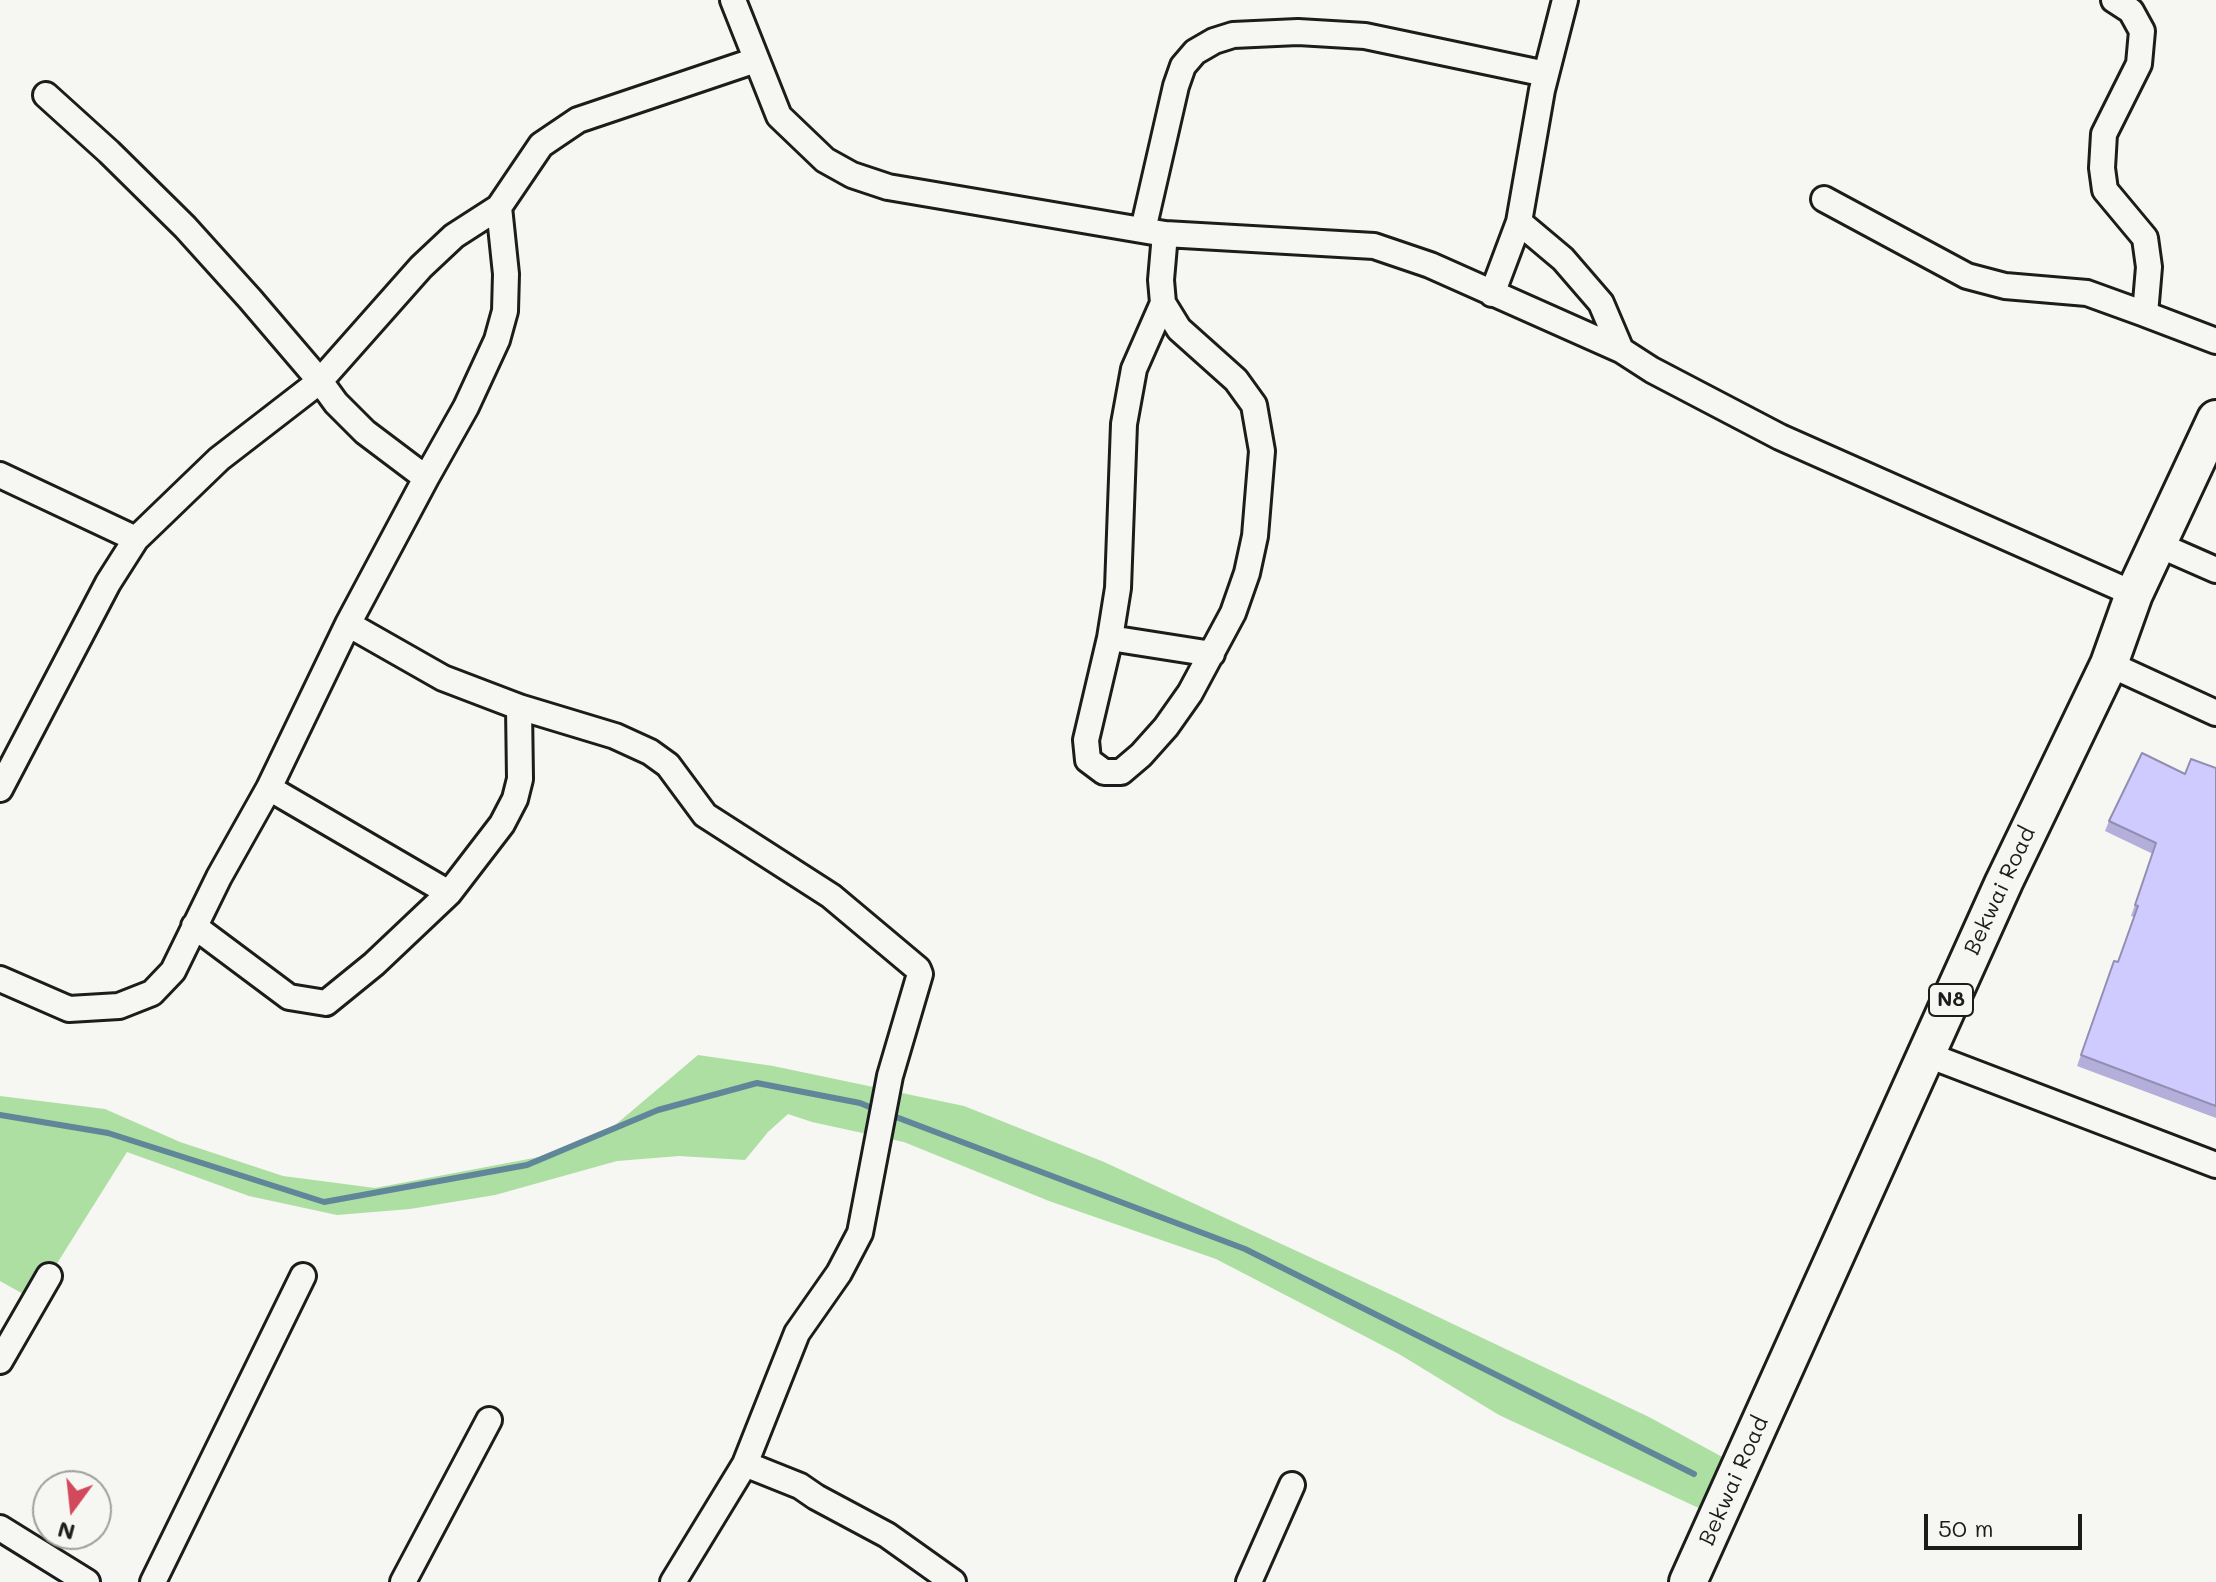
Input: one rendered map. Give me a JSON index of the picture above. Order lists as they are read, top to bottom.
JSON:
{
  "streets": {
    "highway": ["Bekwai Road", "N8"]
  },
  "scale_bar": "50 m",
  "north": "bottom"
}
